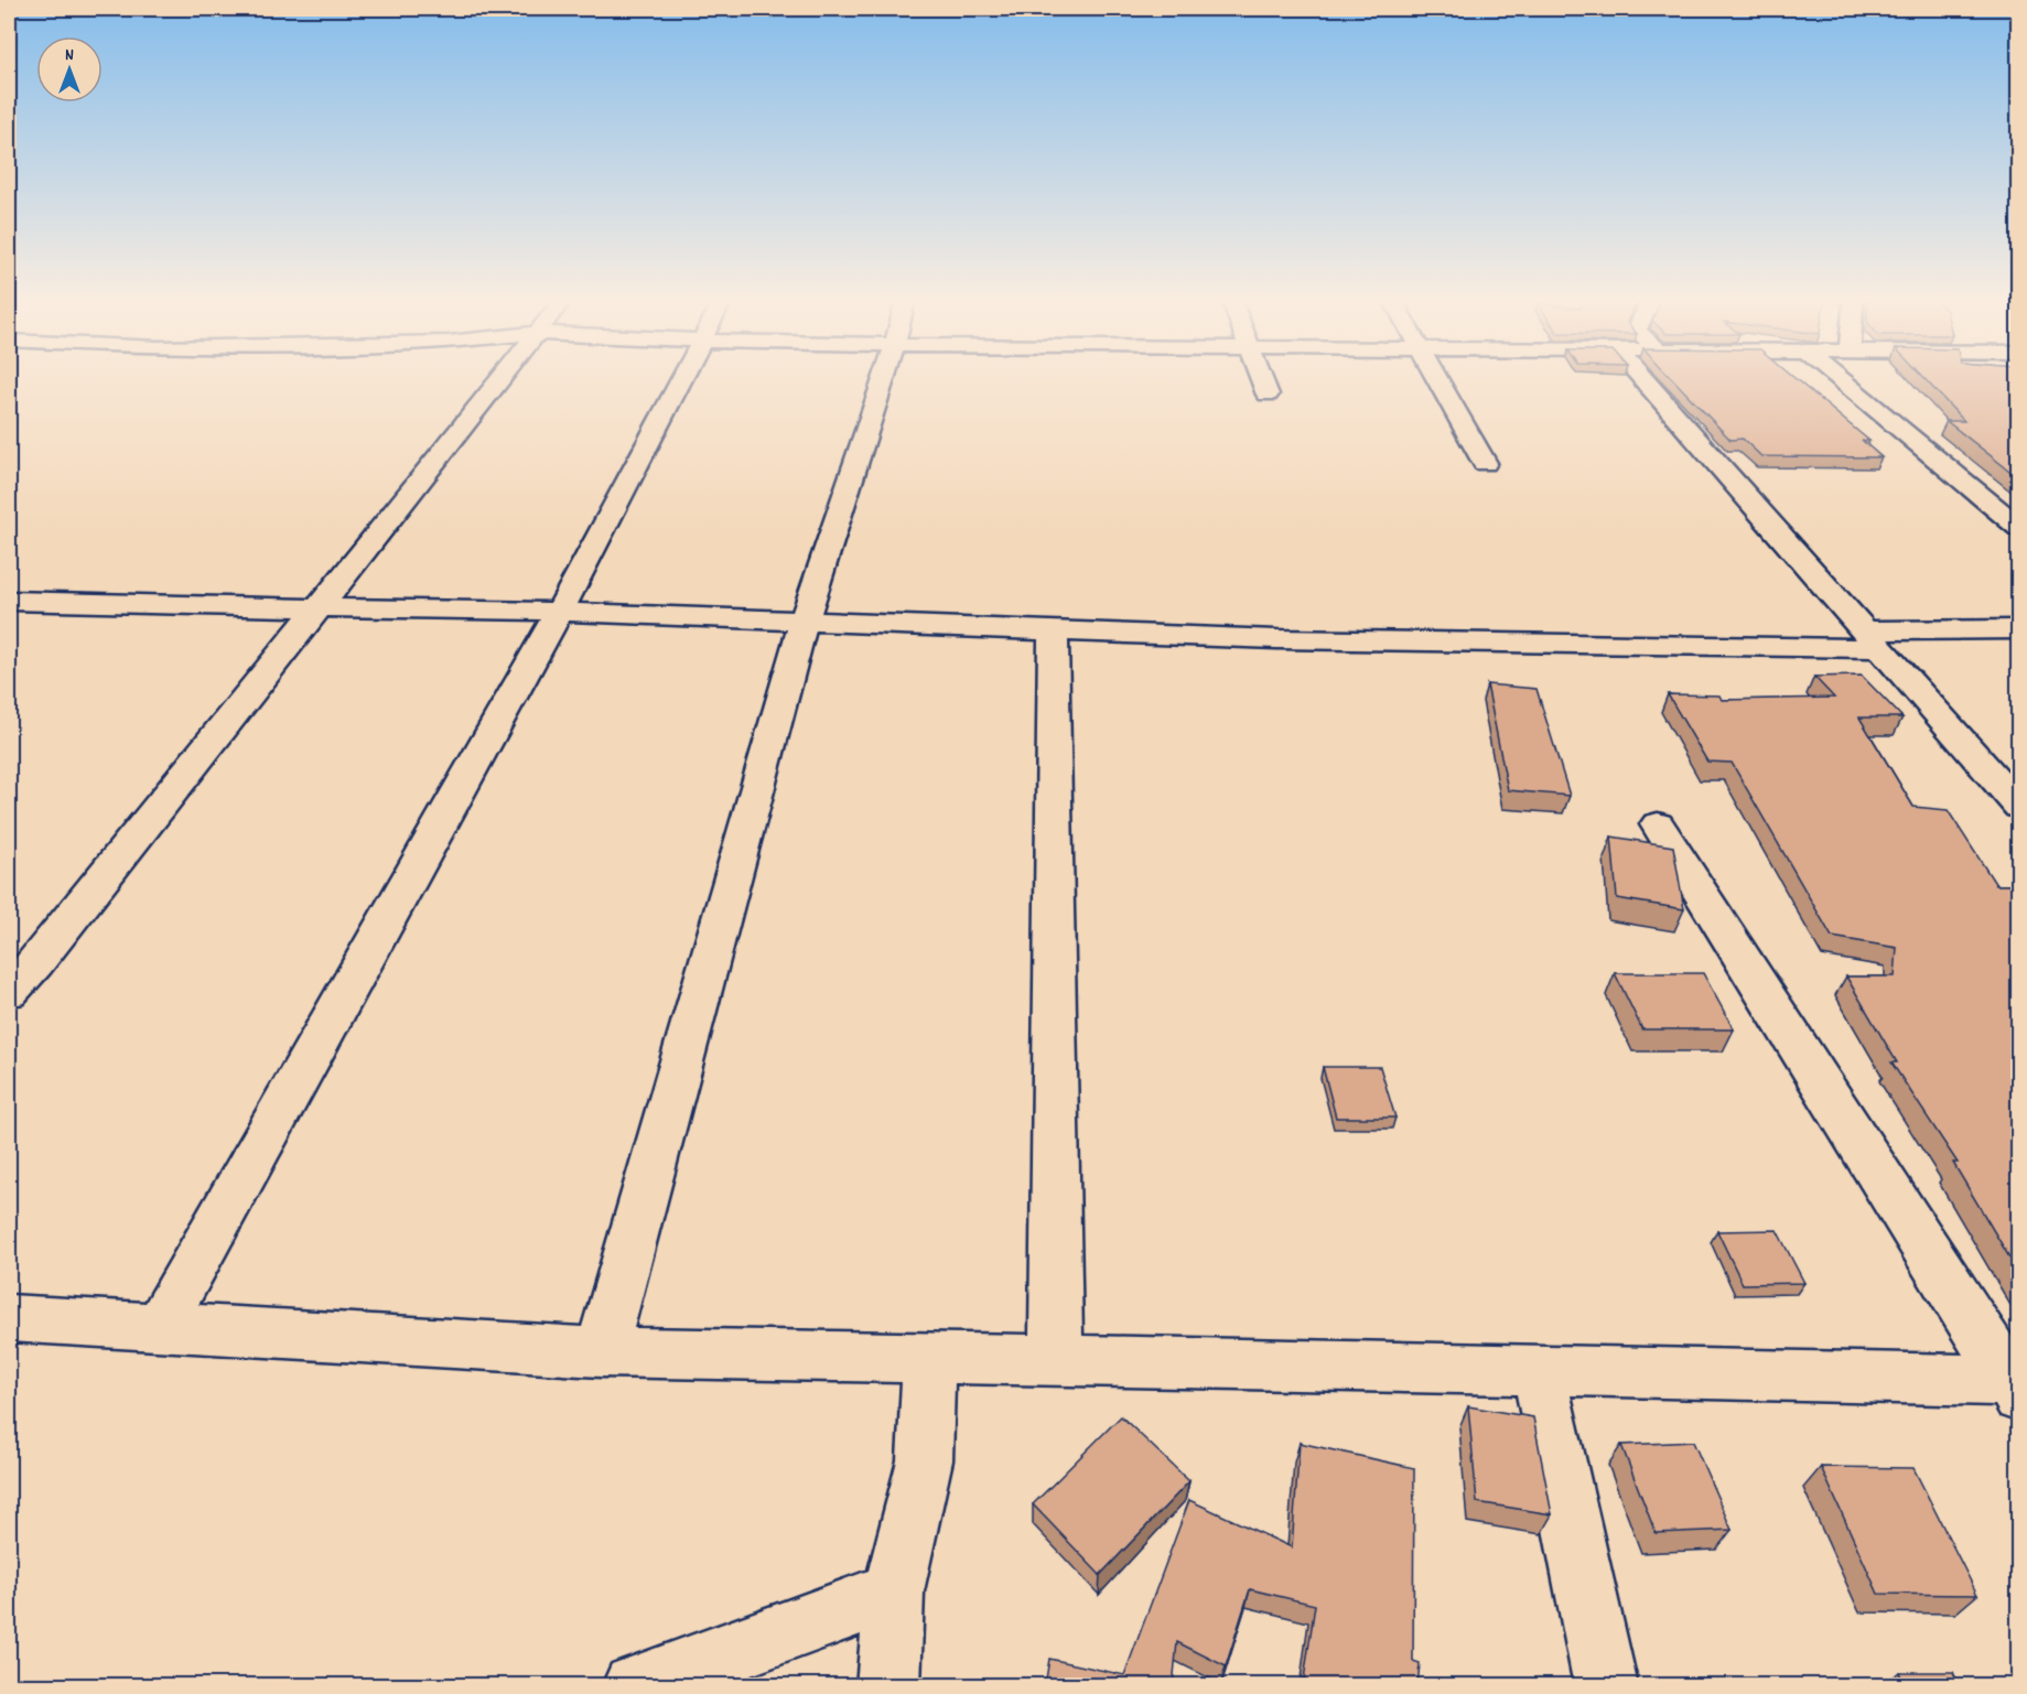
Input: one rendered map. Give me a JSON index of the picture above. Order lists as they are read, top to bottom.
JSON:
{
  "north": "top"
}
